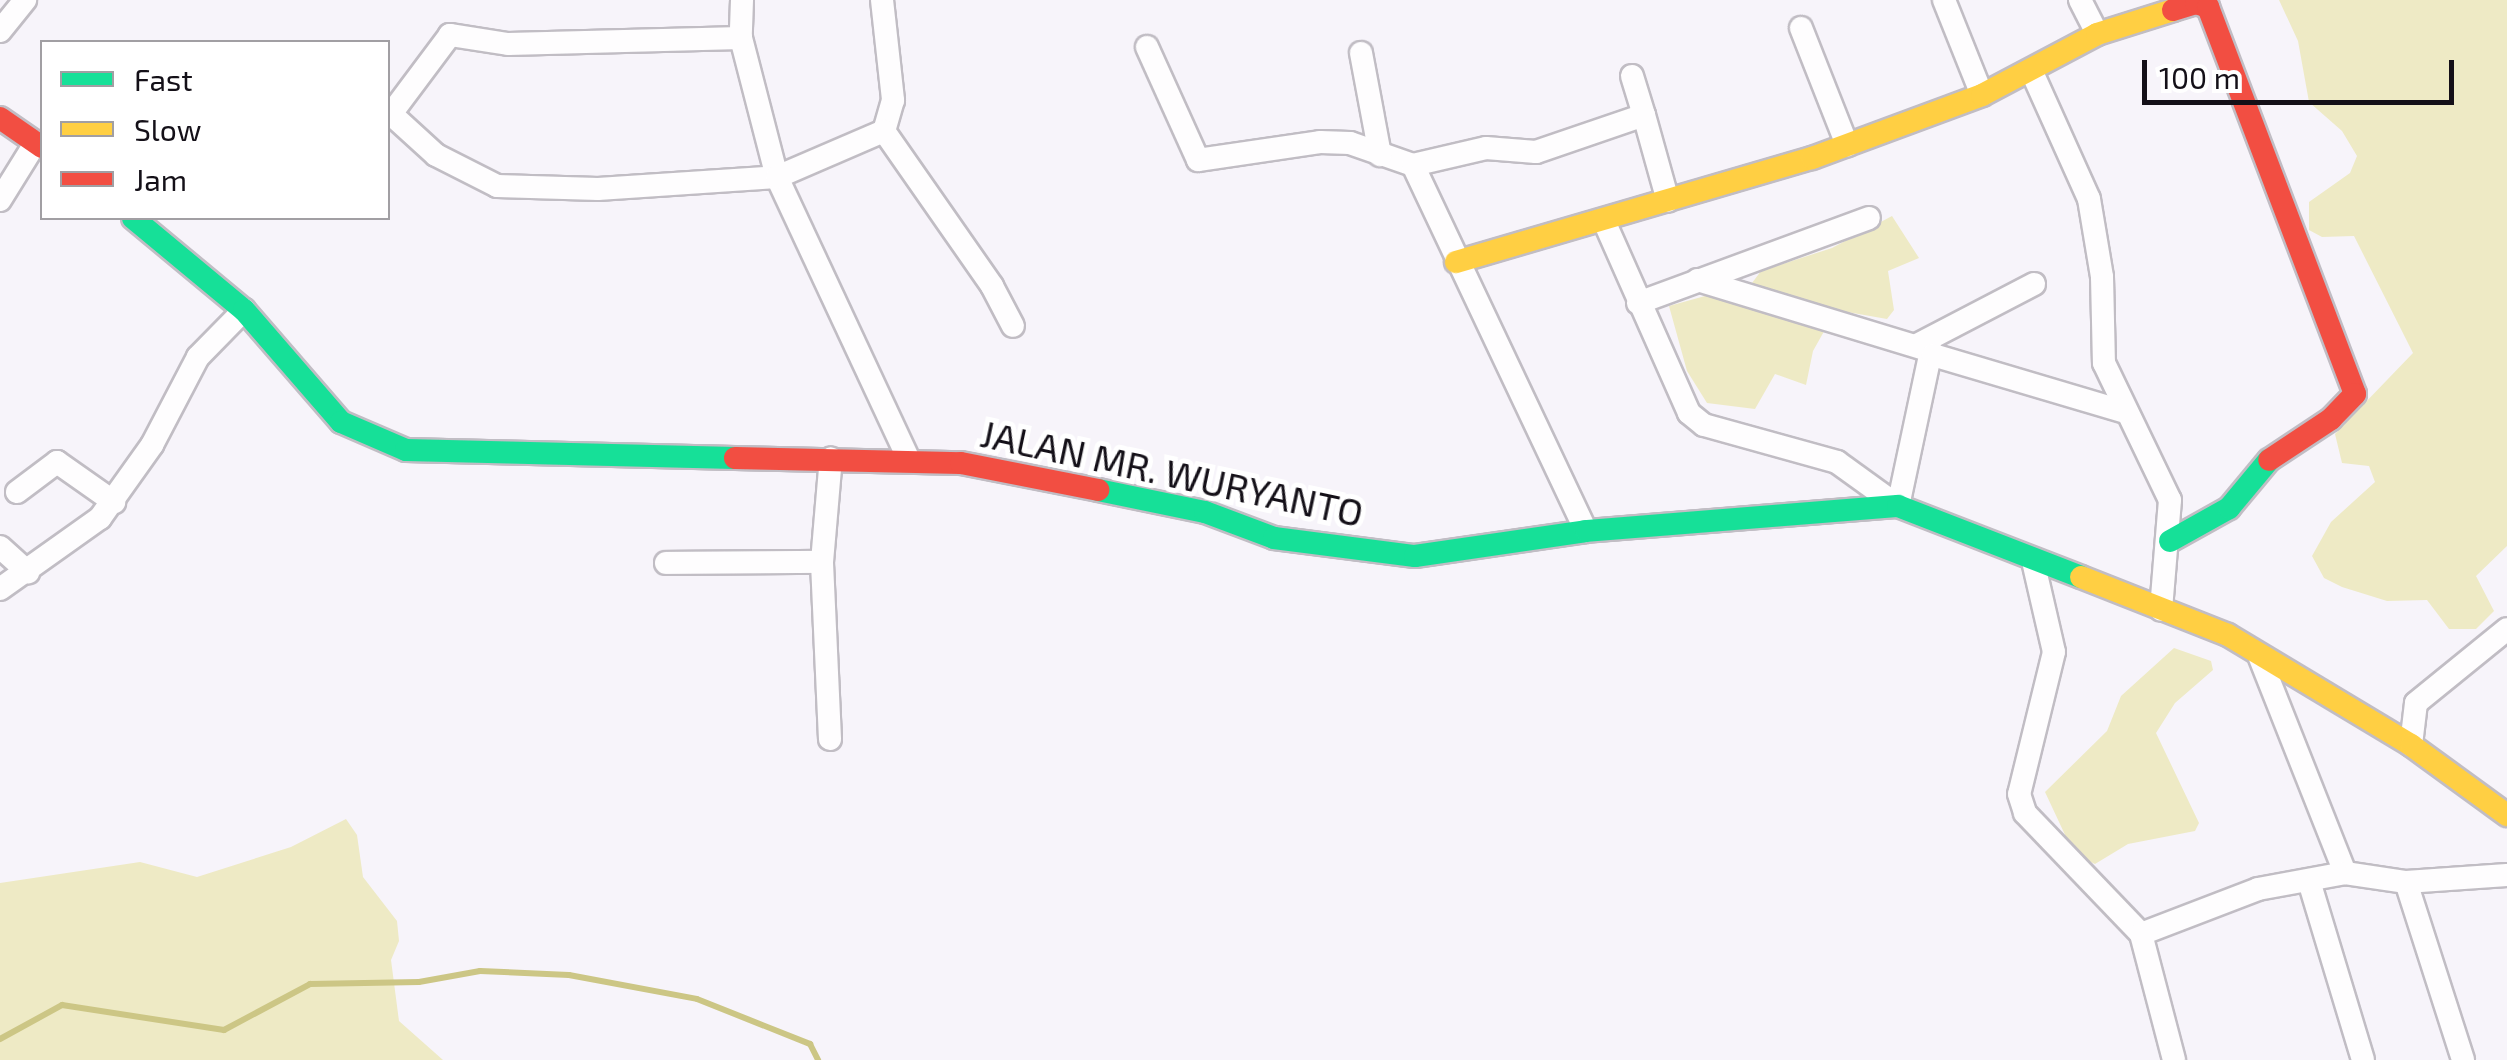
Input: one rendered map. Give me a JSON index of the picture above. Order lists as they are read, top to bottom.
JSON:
{
  "streets": {
    "main road": ["JALAN MR. WURYANTO"]
  },
  "legend": ["Fast", "Slow", "Jam"],
  "scale_bar": "100 m"
}
